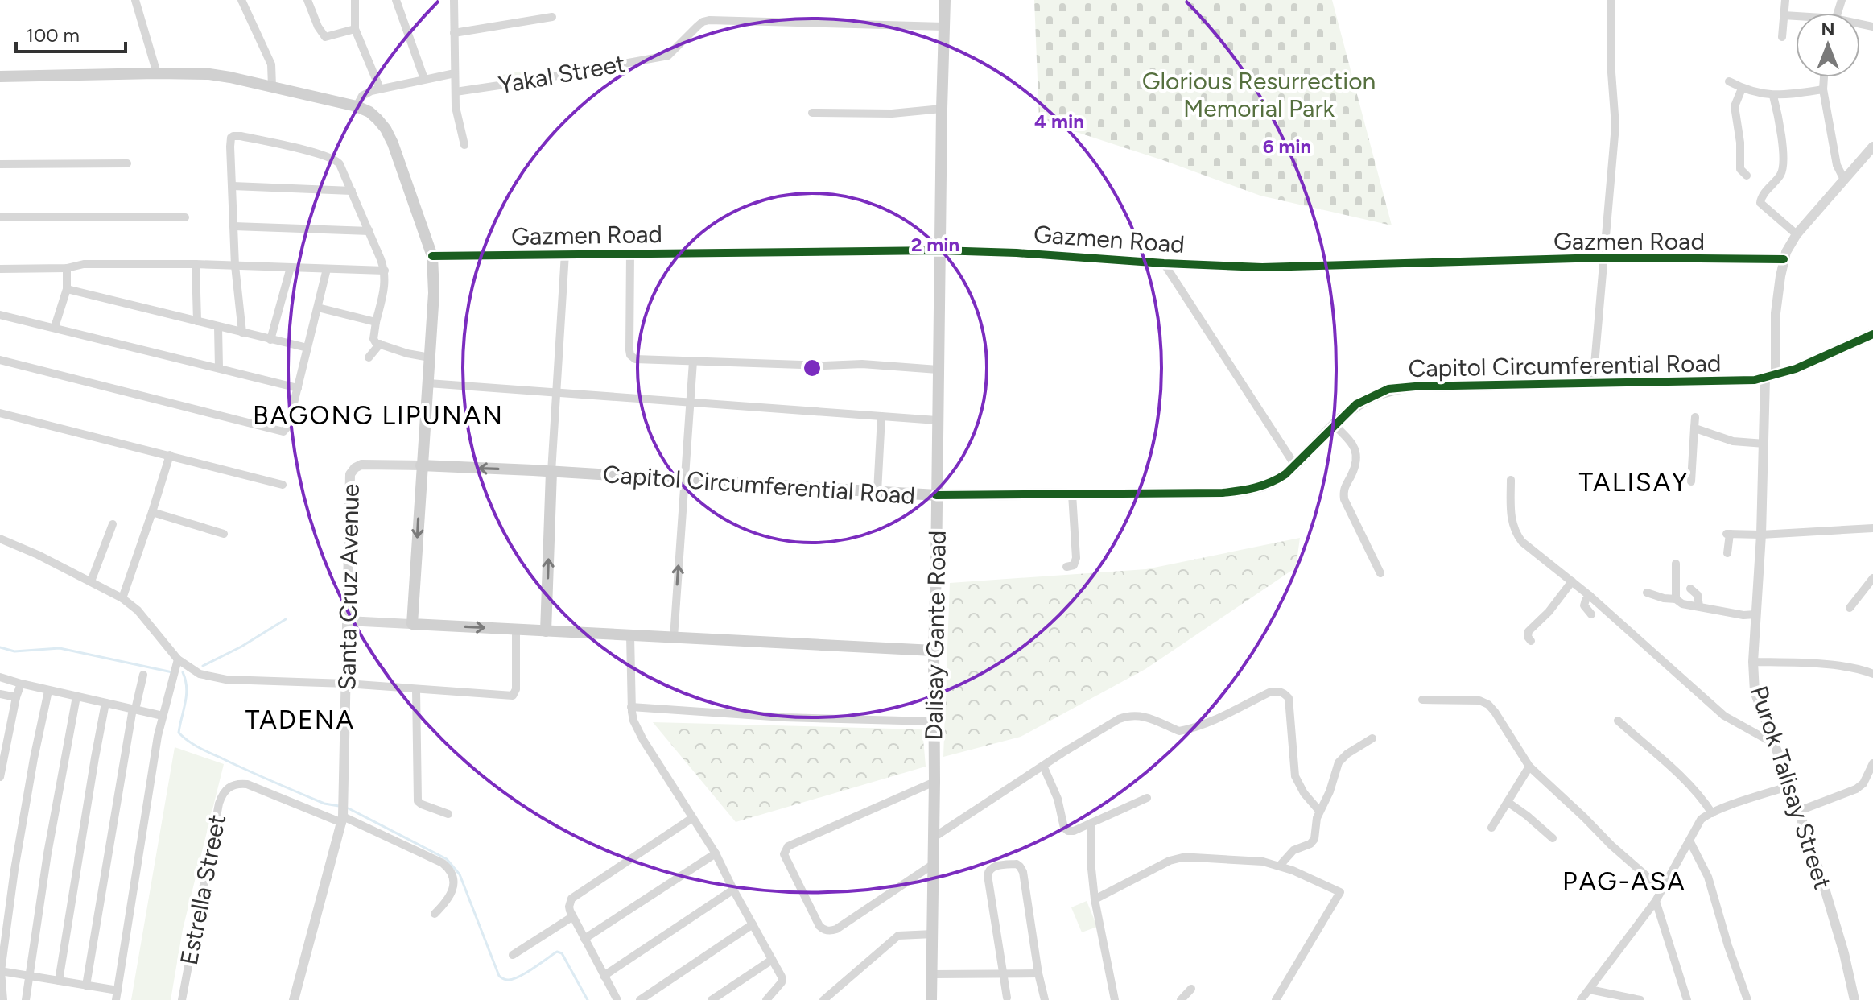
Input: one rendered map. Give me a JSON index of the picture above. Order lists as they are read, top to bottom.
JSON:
{
  "streets": {
    "main road": ["Capitol Circumferential Road", "Dalisay Gante Road"],
    "street": [
      "Yakal Street",
      "Gazmen Road",
      "Santa Cruz Avenue",
      "Purok Talisay Street",
      "Estrella Street"
    ]
  },
  "crossings": [
    ["Yakal Street", "Dalisay Gante Road"],
    ["Gazmen Road", "Dalisay Gante Road"],
    ["Gazmen Road", "Purok Talisay Street"],
    ["Capitol Circumferential Road", "Santa Cruz Avenue"],
    ["Capitol Circumferential Road", "Dalisay Gante Road"],
    ["Capitol Circumferential Road", "Purok Talisay Street"],
    ["Santa Cruz Avenue", "Estrella Street"]
  ],
  "districts": [
    "BAGONG LIPUNAN",
    "TALISAY",
    "TADENA",
    "PAG-ASA"
  ],
  "parks": ["Glorious Resurrection Memorial Park"],
  "scale_bar": "100 m",
  "north": "top",
  "rings": ["4 min", "6 min", "2 min"]
}
